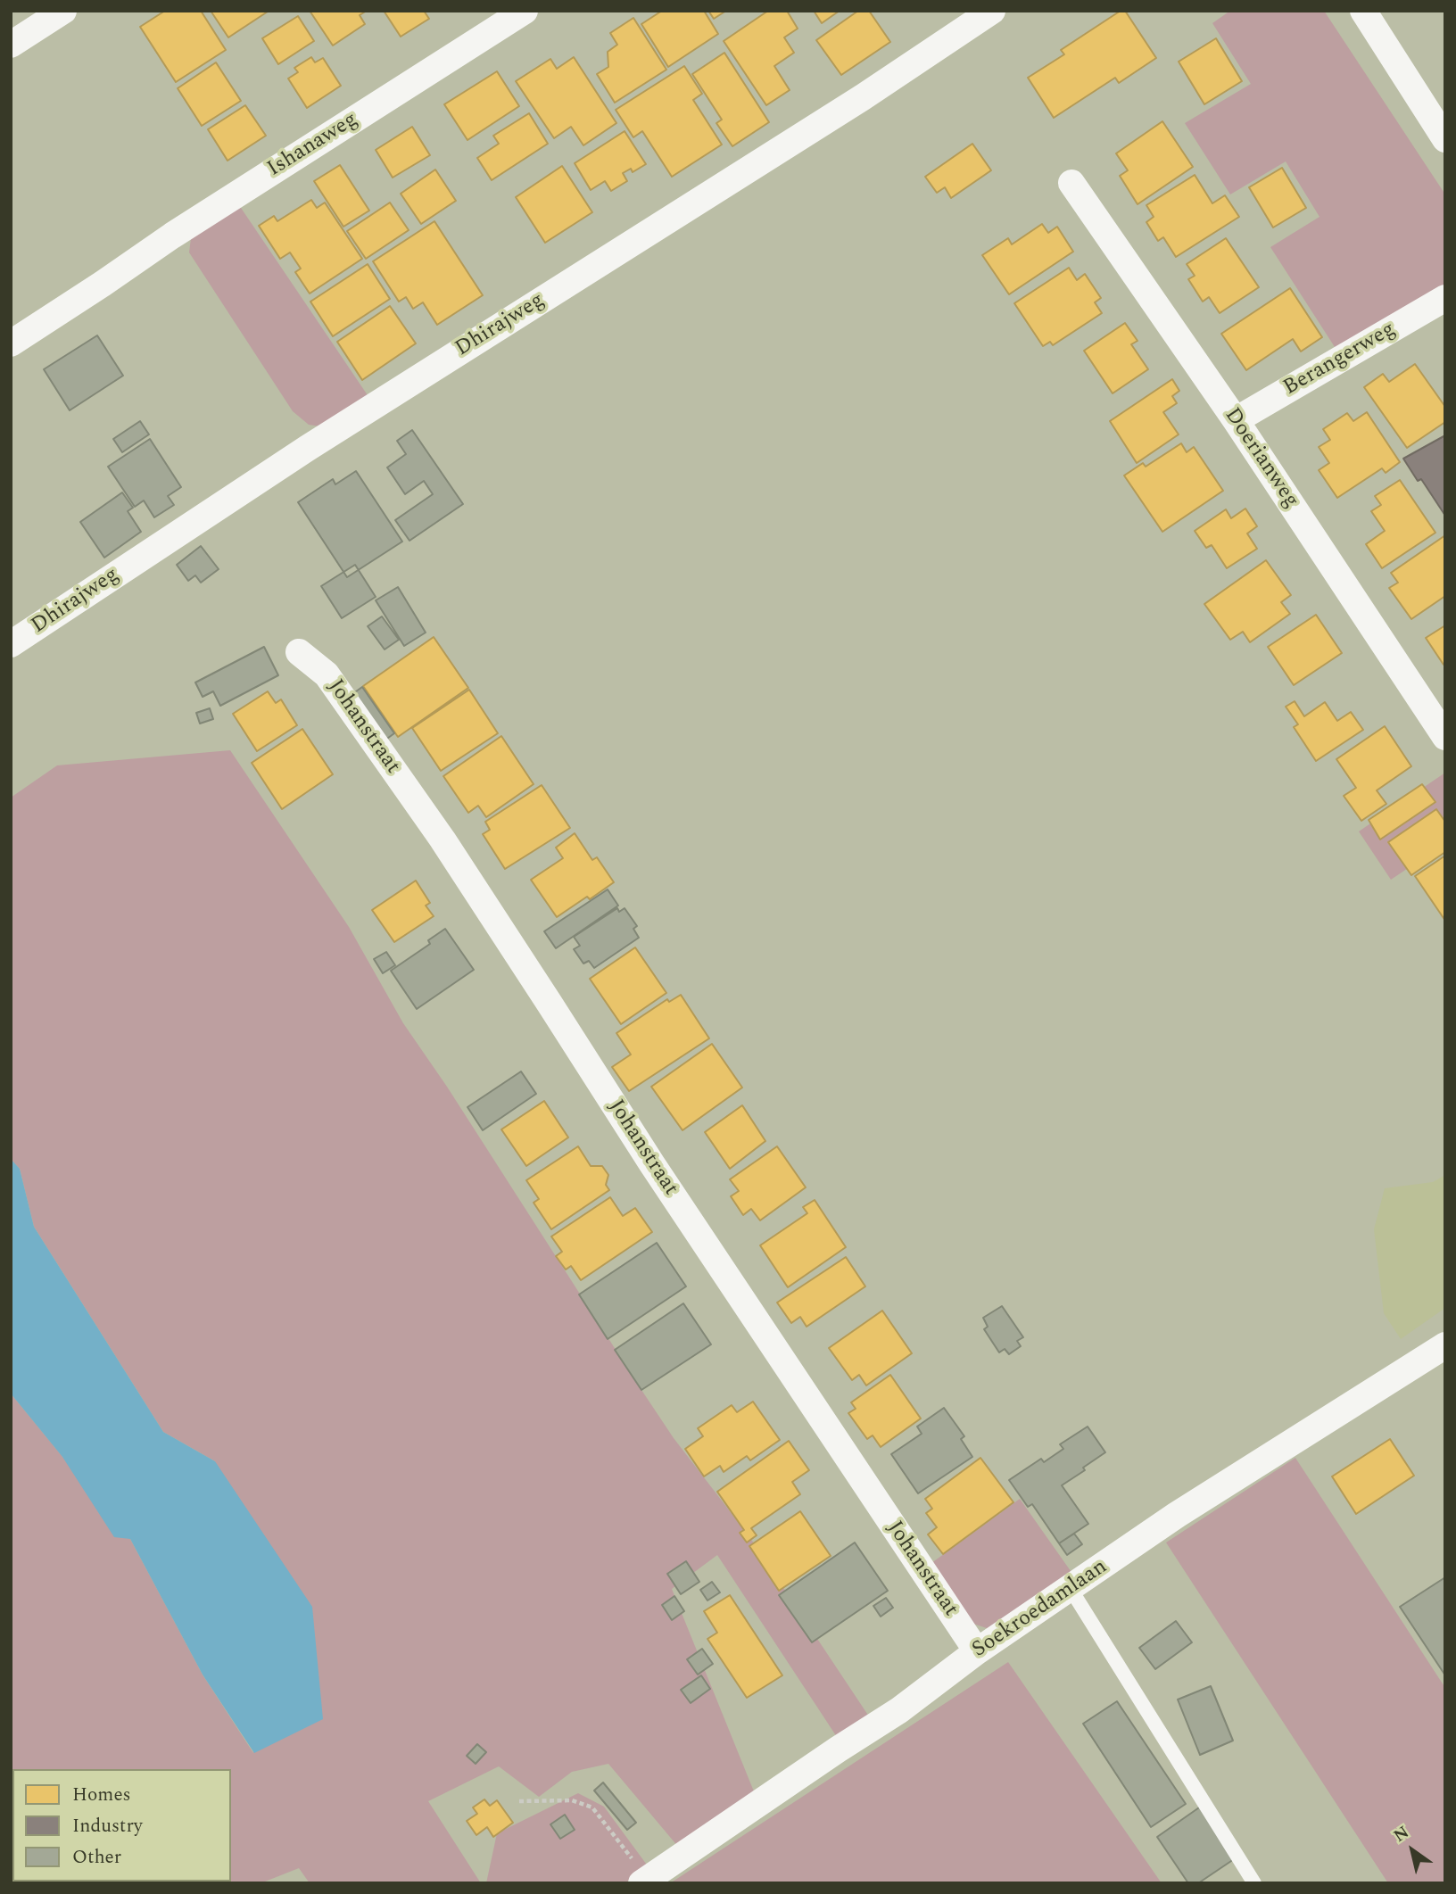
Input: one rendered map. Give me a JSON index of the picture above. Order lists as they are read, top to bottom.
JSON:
{
  "streets": {
    "street": [
      "Ishanaweg",
      "Dhirajweg",
      "Berangerweg",
      "Doerianweg",
      "Johanstraat",
      "Soekroedamlaan"
    ]
  },
  "crossings": [
    ["Berangerweg", "Doerianweg"],
    ["Johanstraat", "Soekroedamlaan"]
  ],
  "legend": ["Homes", "Industry", "Other"],
  "north": "top left"
}
